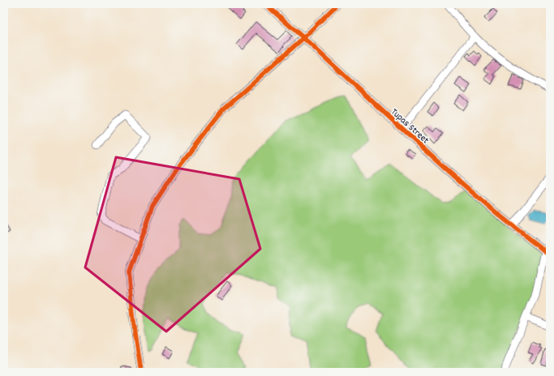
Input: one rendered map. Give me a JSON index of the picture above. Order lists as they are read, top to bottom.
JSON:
{
  "streets": {
    "street": ["Tupas Street"]
  }
}
